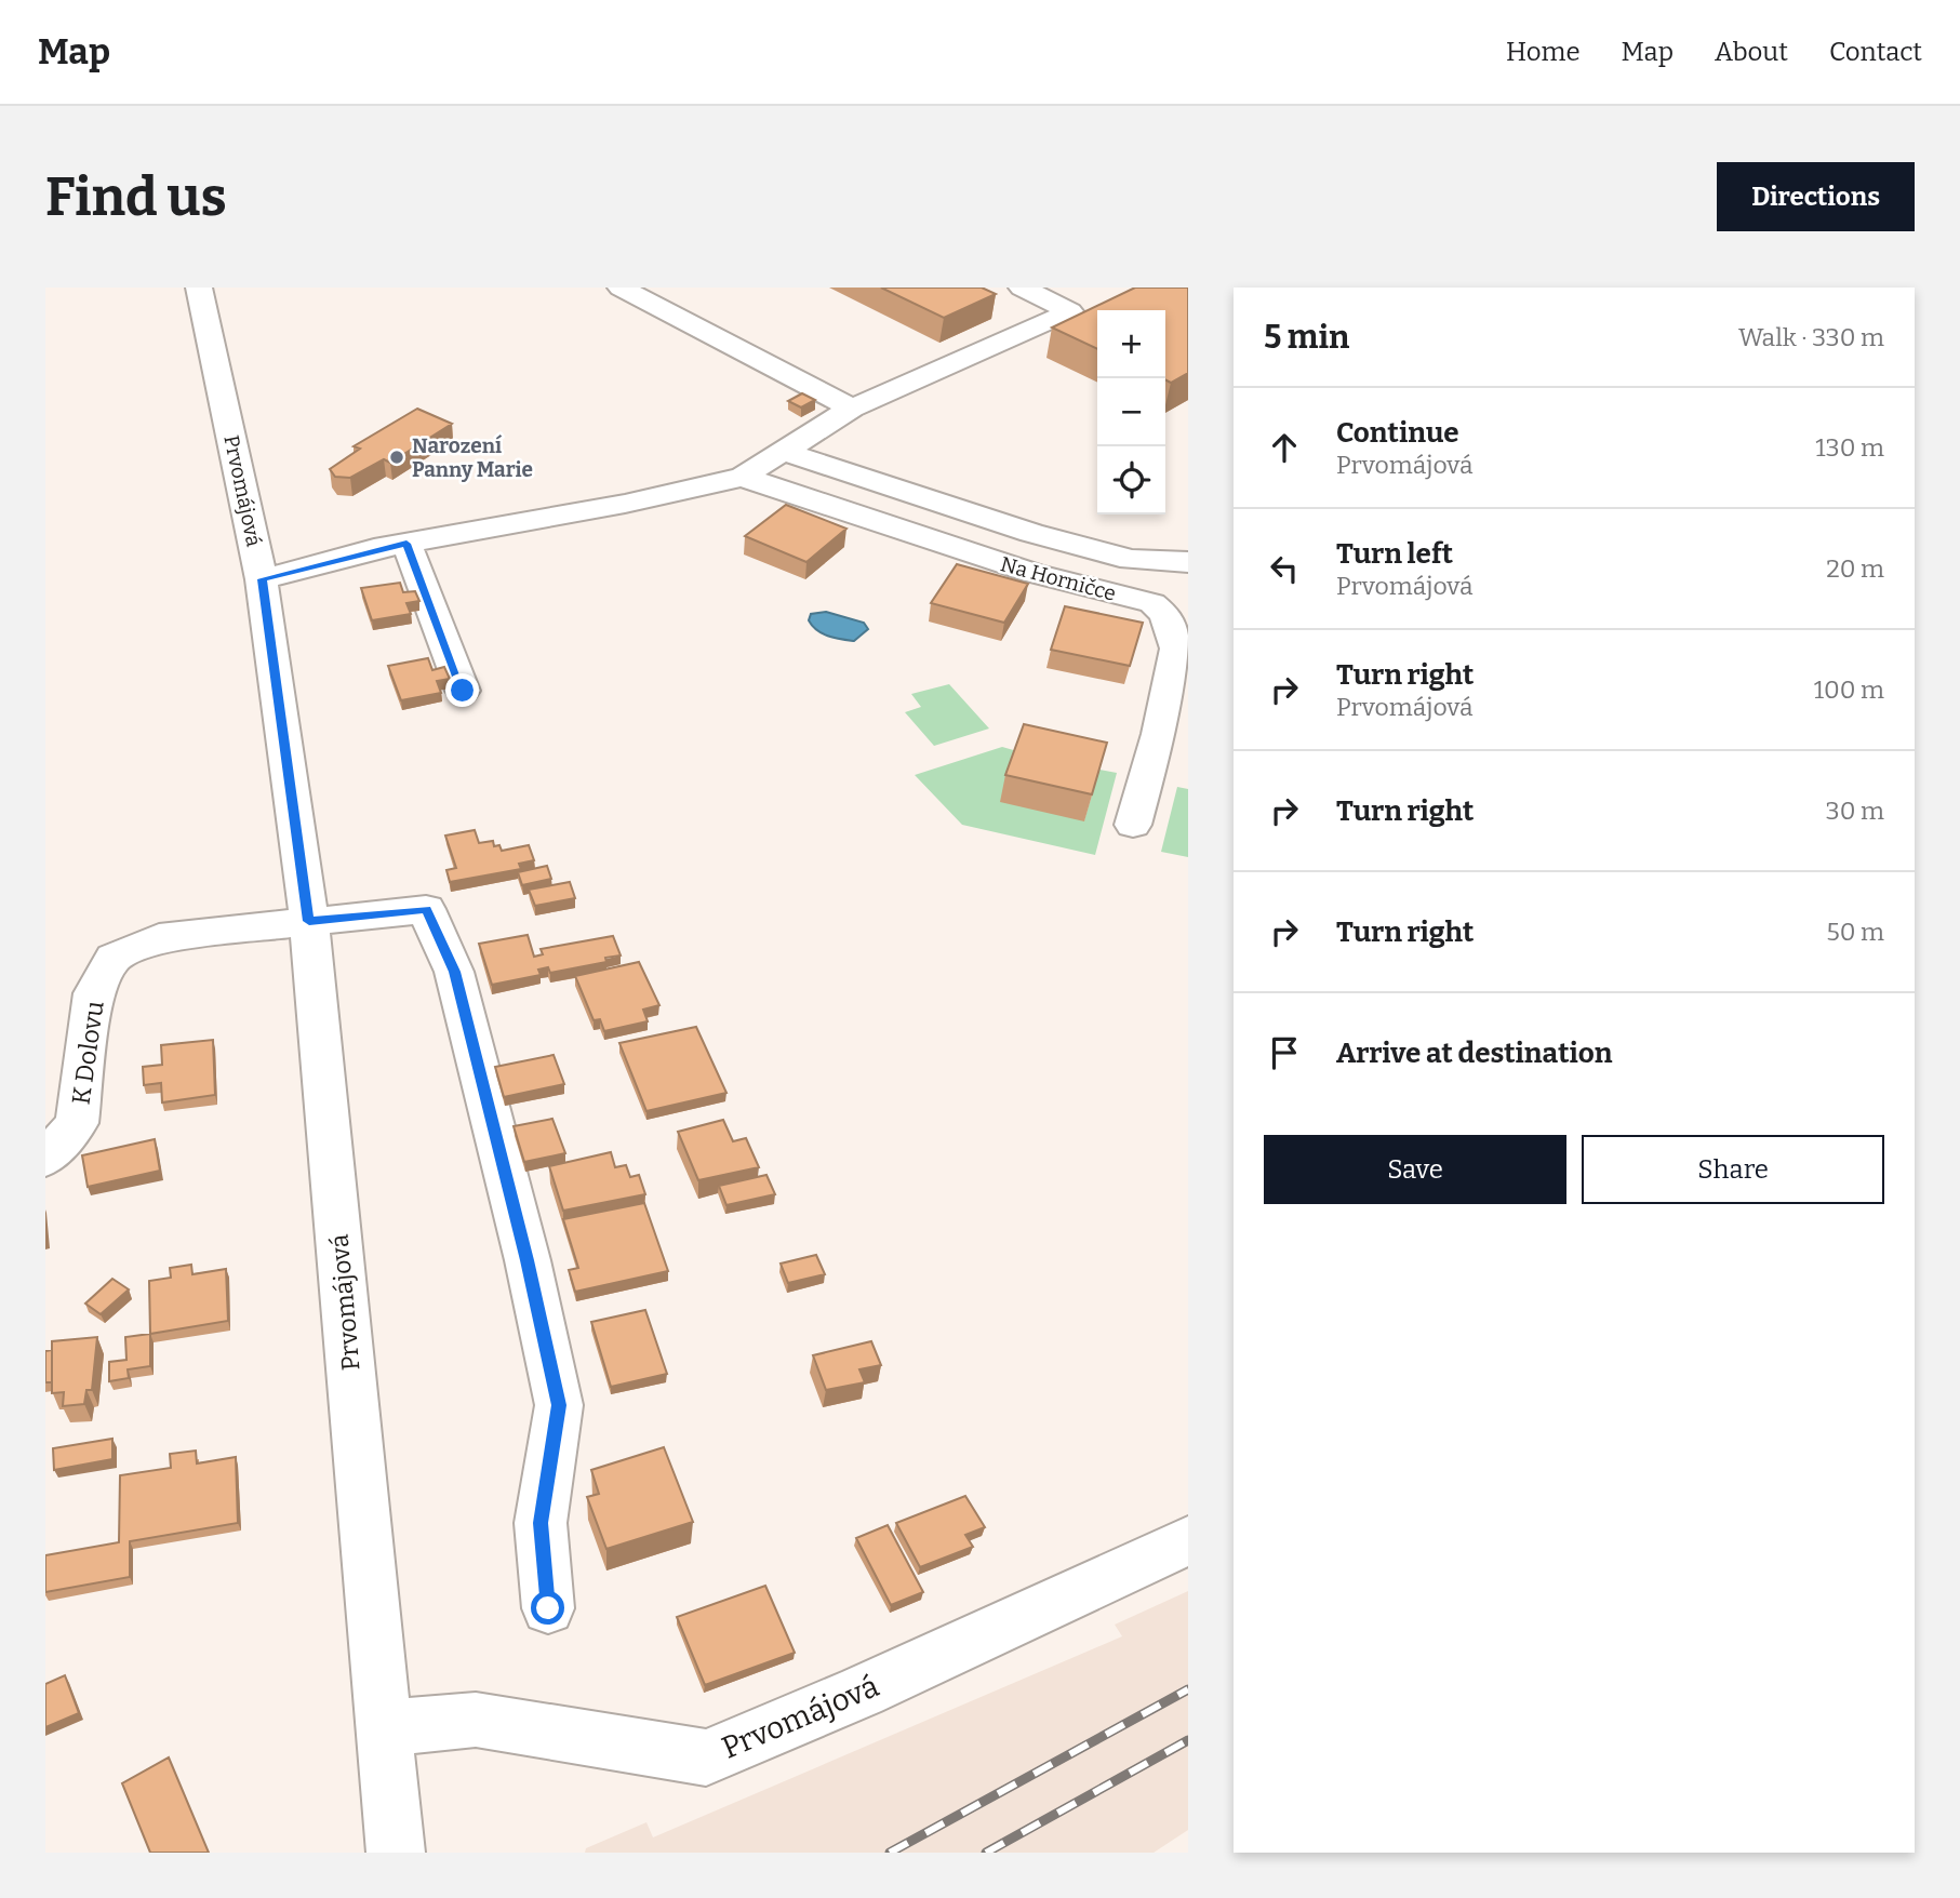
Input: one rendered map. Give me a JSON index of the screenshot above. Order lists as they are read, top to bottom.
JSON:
{
  "streets": {
    "street": ["Prvomájová", "Na Horničce", "K Dolovu"]
  },
  "crossings": [
    ["Prvomájová", "K Dolovu"]
  ],
  "places": ["Narození Panny Marie"],
  "page": {
    "header": "Map",
    "nav": [
      "Home",
      "Map",
      "About",
      "Contact"
    ],
    "buttons": [
      "Directions",
      ["Save", "Share"]
    ],
    "title": "Find us",
    "heading": ["5 min", "Walk · 330 m"],
    "map_buttons": ["+", "−"],
    "list": [
      ["Continue", "Prvomájová", "130 m"],
      ["Turn left", "Prvomájová", "20 m"],
      ["Turn right", "Prvomájová", "100 m"],
      ["Turn right", "30 m"],
      ["Turn right", "50 m"],
      "Arrive at destination"
    ]
  }
}
